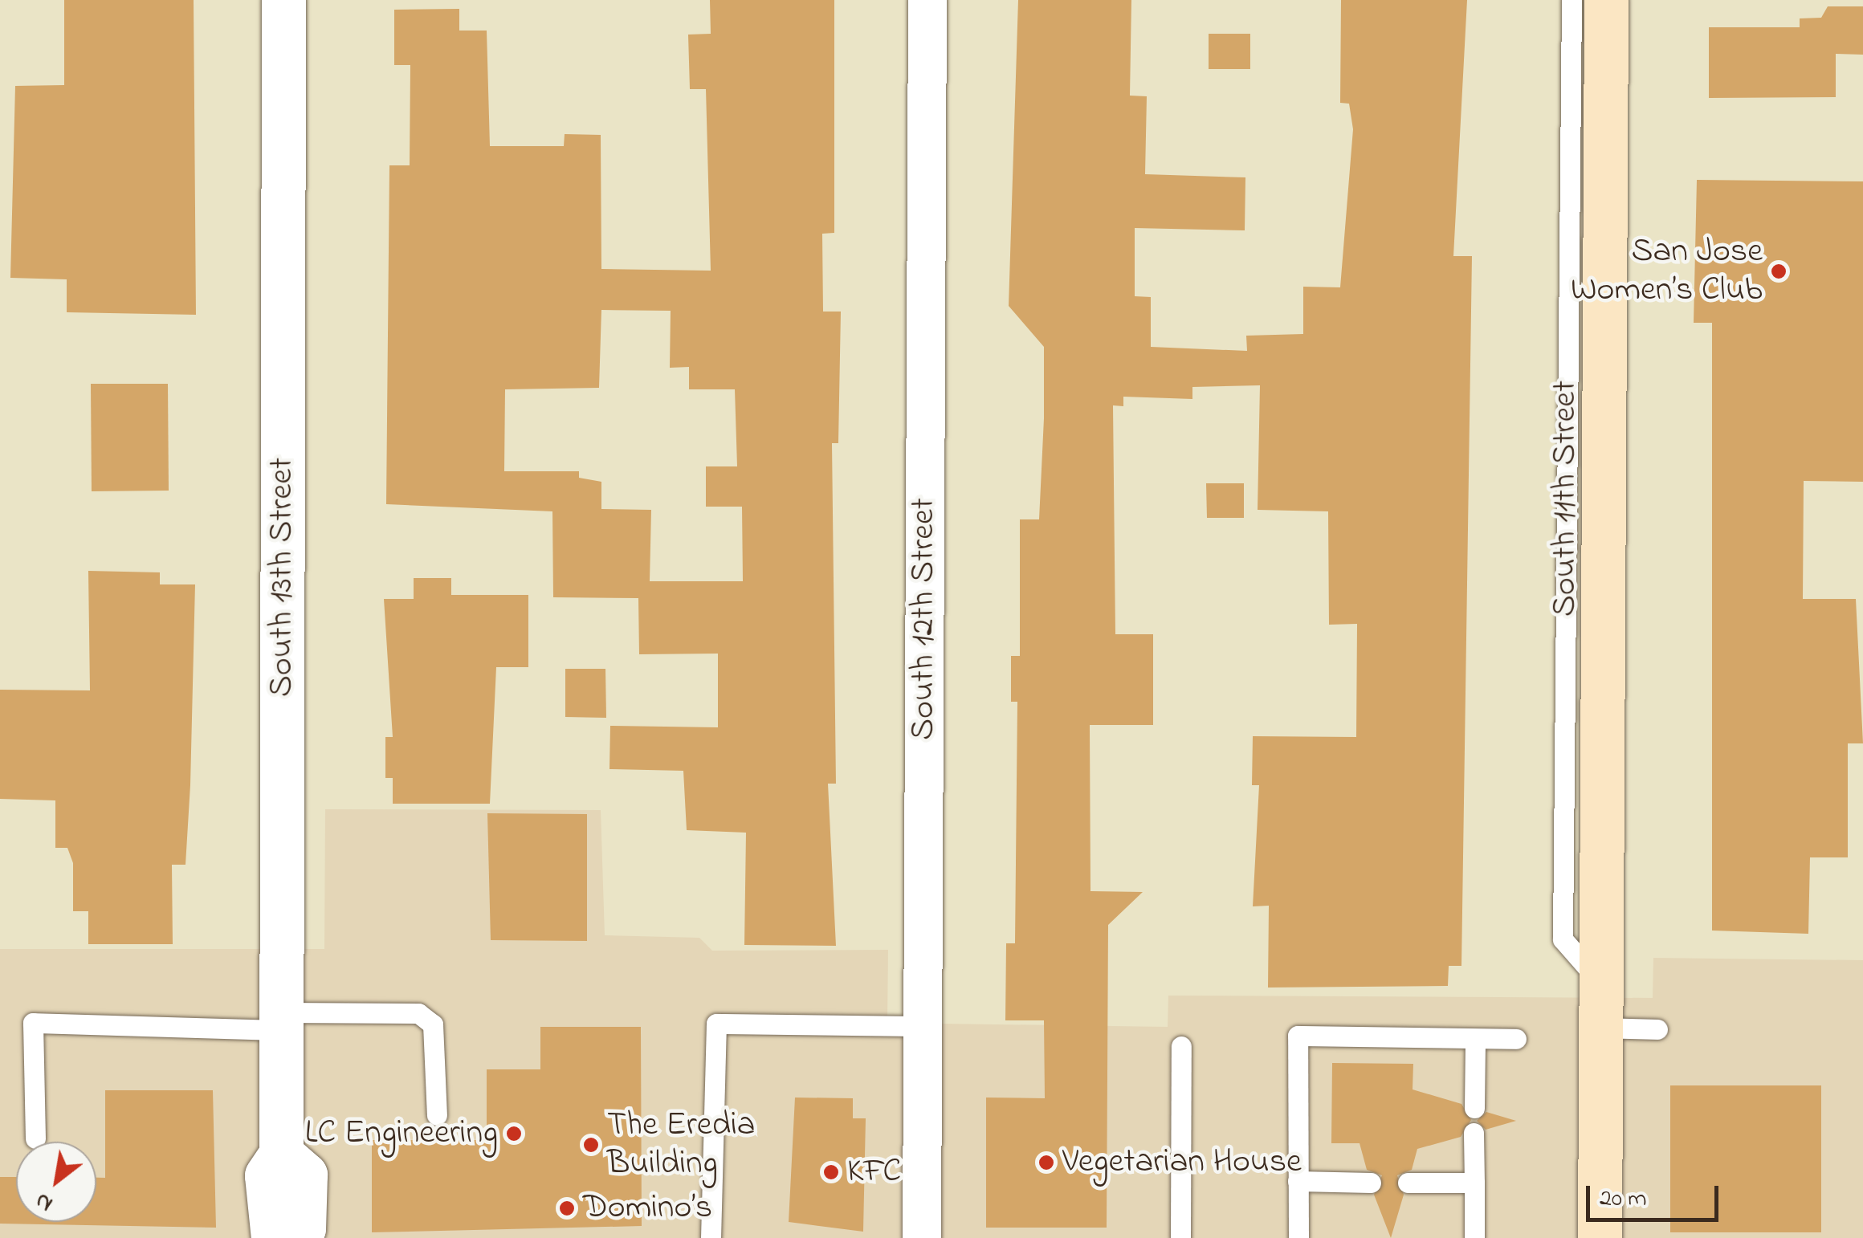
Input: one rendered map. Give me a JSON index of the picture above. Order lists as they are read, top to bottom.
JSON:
{
  "streets": {
    "main road": ["South 11th Street"],
    "street": ["South 13th Street", "South 12th Street"]
  },
  "places": [
    "San Jose Women’s Club",
    "LC Engineering",
    "The Eredia Building",
    "Vegetarian House",
    "KFC",
    "Domino’s"
  ],
  "scale_bar": "20 m",
  "north": "bottom left"
}
